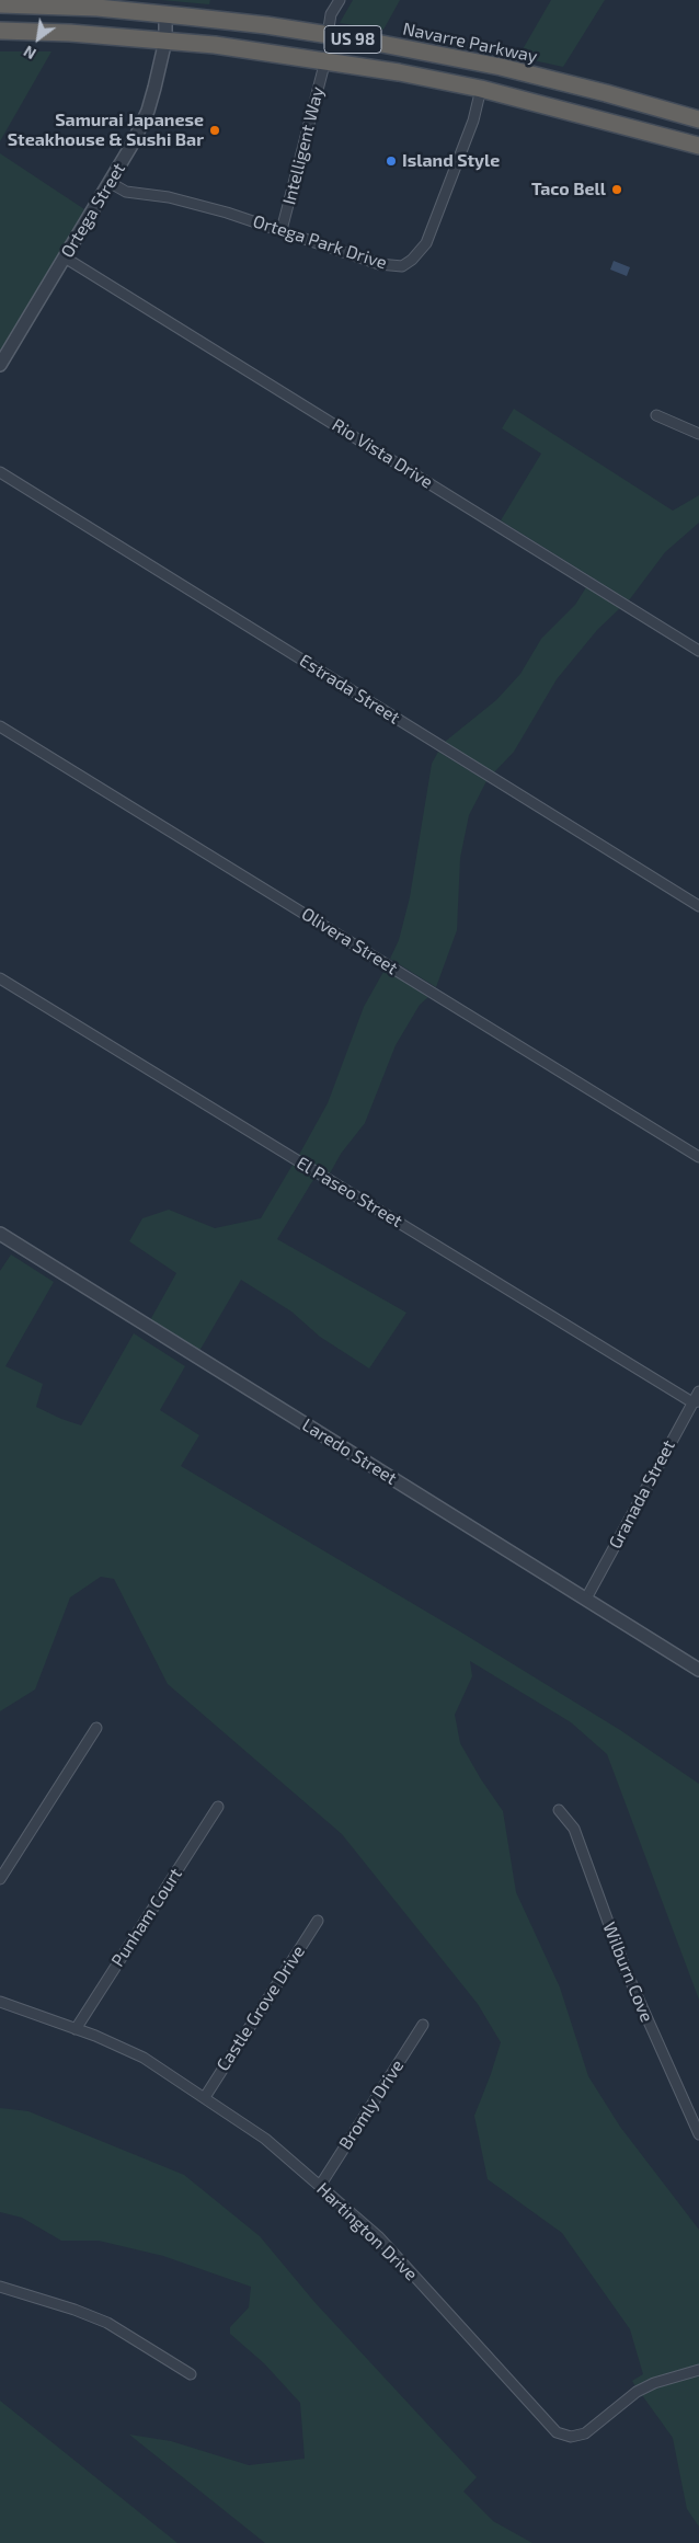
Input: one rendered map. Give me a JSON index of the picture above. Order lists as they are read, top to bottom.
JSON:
{
  "streets": {
    "highway": ["US 98", "Navarre Parkway"],
    "street": [
      "Intelligent Way",
      "Ortega Street",
      "Ortega Park Drive",
      "Rio Vista Drive",
      "Estrada Street",
      "Olivera Street",
      "El Paseo Street",
      "Laredo Street",
      "Granada Street",
      "Punham Court",
      "Wilburn Cove",
      "Castle Grove Drive",
      "Bromly Drive",
      "Hartington Drive"
    ]
  },
  "crossings": [
    ["US 98", "Intelligent Way"],
    ["US 98", "Ortega Street"],
    ["US 98", "Ortega Park Drive"],
    ["Navarre Parkway", "Ortega Street"],
    ["Intelligent Way", "Ortega Park Drive"],
    ["Ortega Street", "Ortega Park Drive"],
    ["Ortega Street", "Rio Vista Drive"],
    ["El Paseo Street", "Granada Street"],
    ["Laredo Street", "Granada Street"],
    ["Punham Court", "Hartington Drive"],
    ["Castle Grove Drive", "Hartington Drive"],
    ["Bromly Drive", "Hartington Drive"]
  ],
  "places": ["Samurai Japanese Steakhouse & Sushi Bar", "Island Style", "Taco Bell"],
  "north": "bottom left"
}
